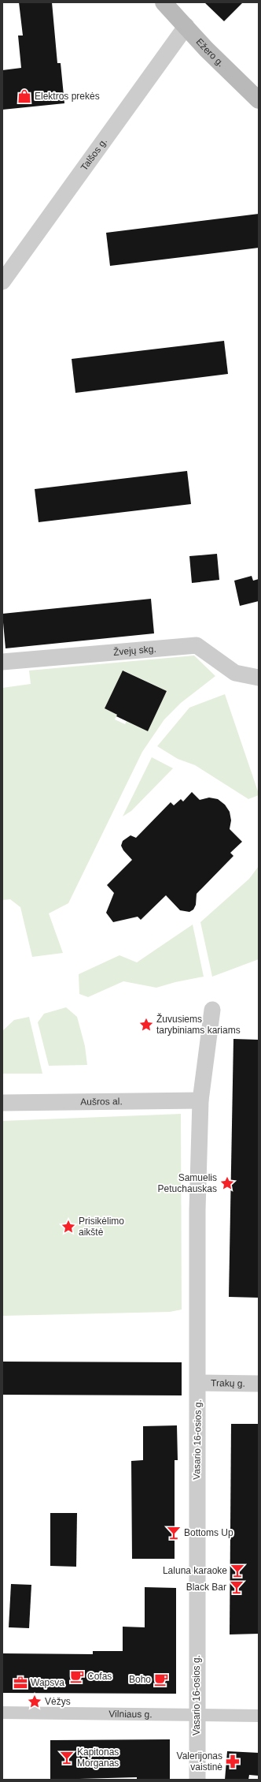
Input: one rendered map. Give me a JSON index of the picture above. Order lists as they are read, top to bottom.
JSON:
{
  "streets": {
    "main road": ["Ežero g."],
    "street": [
      "Talšos g.",
      "Žvejų skg.",
      "Aušros al.",
      "Trakų g.",
      "Vasario 16-osios g.",
      "Vilniaus g."
    ]
  },
  "crossings": [
    ["Ežero g.", "Talšos g."],
    ["Aušros al.", "Vasario 16-osios g."],
    ["Trakų g.", "Vasario 16-osios g."],
    ["Vasario 16-osios g.", "Vilniaus g."]
  ],
  "places": {
    "shop": ["Elektros prekės"],
    "place": [
      "Žuvusiems tarybiniams kariams",
      "Samuelis Petuchauskas",
      "Prisikėlimo aikštė",
      "Vėžys"
    ],
    "bar": [
      "Bottoms Up",
      "Laluna karaoke",
      "Black Bar",
      "Kapitonas Morganas"
    ],
    "cafe": ["Cofas", "Boho"],
    "office": ["Wapsva"],
    "pharmacy": ["Valerijonas vaistinė"]
  }
}
